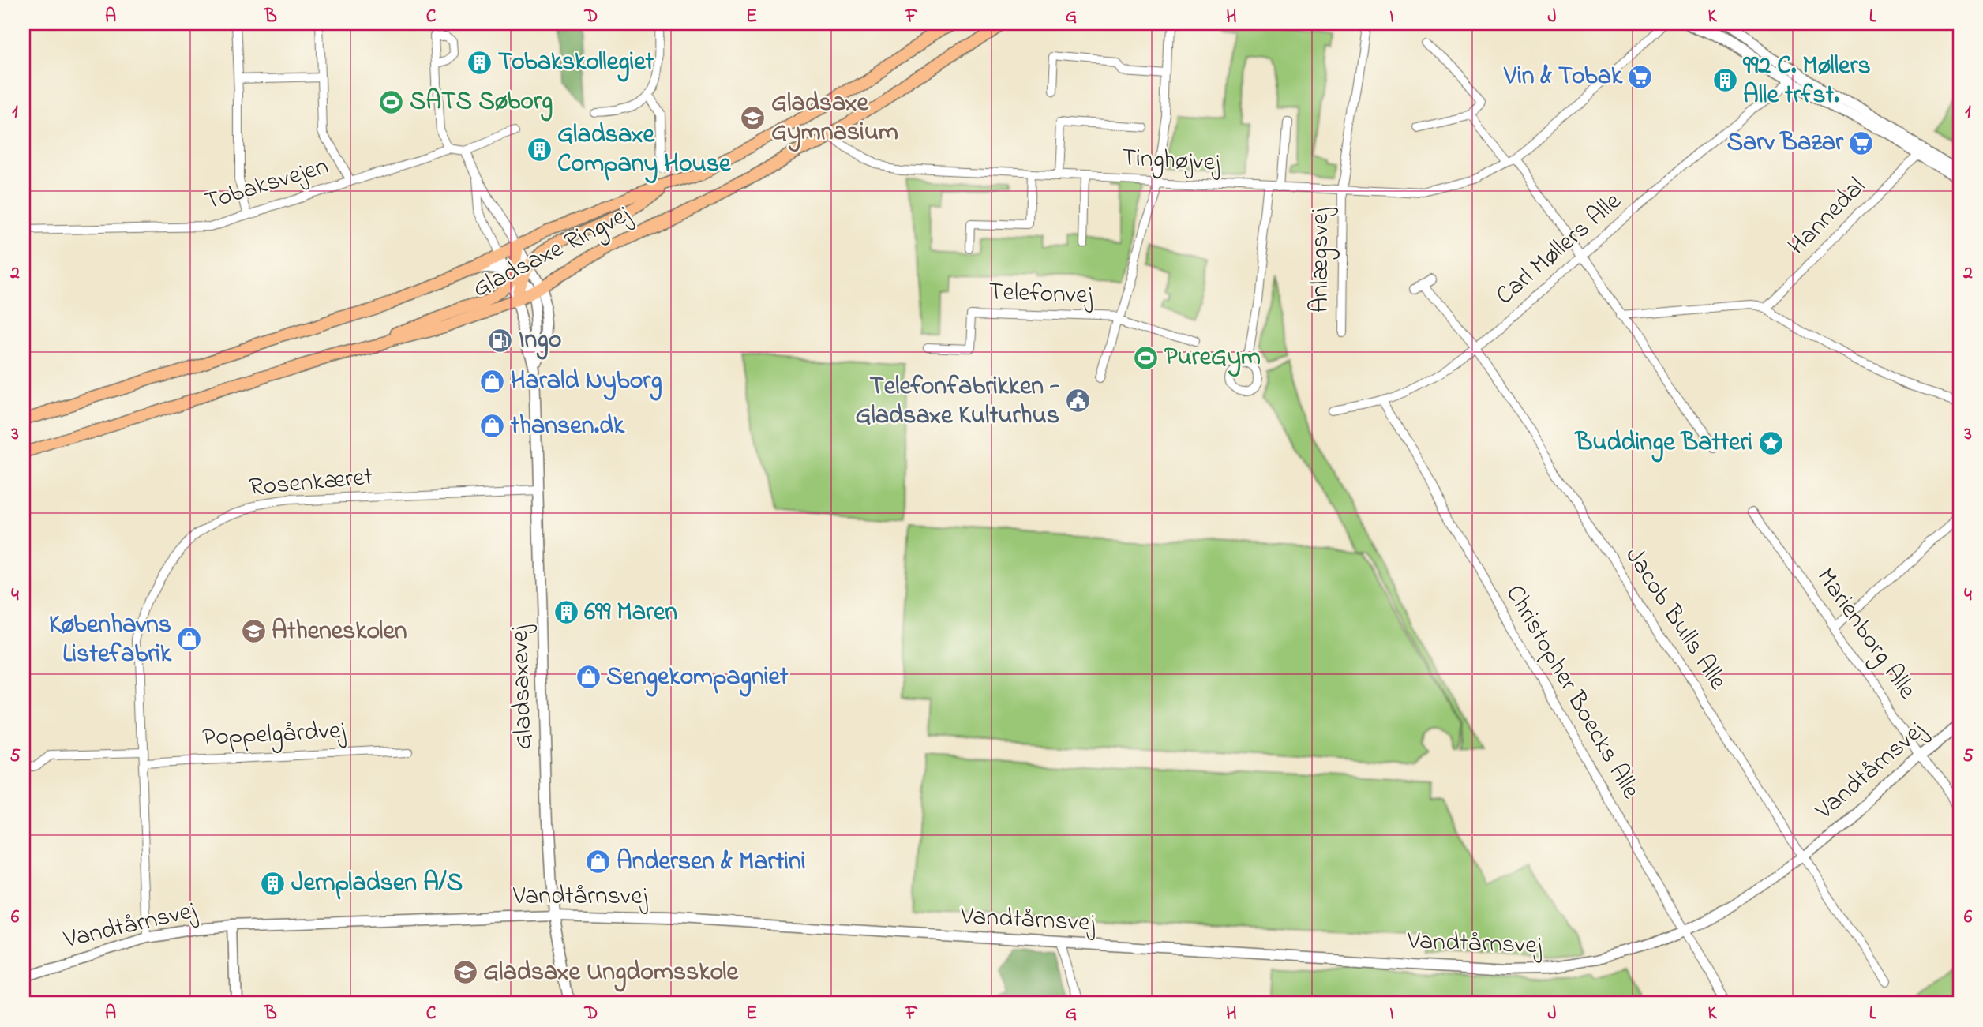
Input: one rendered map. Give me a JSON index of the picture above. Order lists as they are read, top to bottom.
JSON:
{
  "streets": {
    "main road": ["Gladsaxe Ringvej"],
    "street": [
      "Tinghøjvej",
      "Tobaksvejen",
      "Hannedal",
      "Carl Møllers Alle",
      "Anlægsvej",
      "Telefonvej",
      "Rosenkæret",
      "Jacob Bulls Alle",
      "Marienborg Alle",
      "Gladsaxevej",
      "Christopher Boecks Alle",
      "Poppelgårdvej",
      "Vandtårnsvej"
    ]
  },
  "crossings": [
    ["Tinghøjvej", "Gladsaxe Ringvej"],
    ["Tinghøjvej", "Anlægsvej"],
    ["Tinghøjvej", "Telefonvej"],
    ["Carl Møllers Alle", "Jacob Bulls Alle"],
    ["Carl Møllers Alle", "Christopher Boecks Alle"],
    ["Gladsaxe Ringvej", "Gladsaxevej"],
    ["Rosenkæret", "Gladsaxevej"],
    ["Rosenkæret", "Poppelgårdvej"],
    ["Rosenkæret", "Vandtårnsvej"],
    ["Jacob Bulls Alle", "Vandtårnsvej"],
    ["Marienborg Alle", "Vandtårnsvej"],
    ["Gladsaxevej", "Vandtårnsvej"],
    ["Christopher Boecks Alle", "Vandtårnsvej"]
  ],
  "places": {
    "building": [
      "Tobakskollegiet",
      "992 C. Møllers Alle trfst.",
      "Gladsaxe Company House",
      "699 Maren",
      "Jernpladsen A/S"
    ],
    "supermarket": ["Vin & Tobak", "Sarv Bazar"],
    "sports": ["SATS Søborg", "PureGym"],
    "school or university": ["Gladsaxe Gymnasium", "Atheneskolen", "Gladsaxe Ungdomsskole"],
    "fuel station": ["Ingo"],
    "shop": [
      "Harald Nyborg",
      "thansen.dk",
      "Københavns Listefabrik",
      "Sengekompagniet",
      "Andersen & Martini"
    ],
    "public building": ["Telefonfabrikken - Gladsaxe Kulturhus"],
    "place": ["Buddinge Batteri"]
  },
  "grid": {
    "columns": [
      "A",
      "B",
      "C",
      "D",
      "E",
      "F",
      "G",
      "H",
      "I",
      "J",
      "K",
      "L"
    ],
    "rows": [
      "1",
      "2",
      "3",
      "4",
      "5",
      "6"
    ]
  }
}
